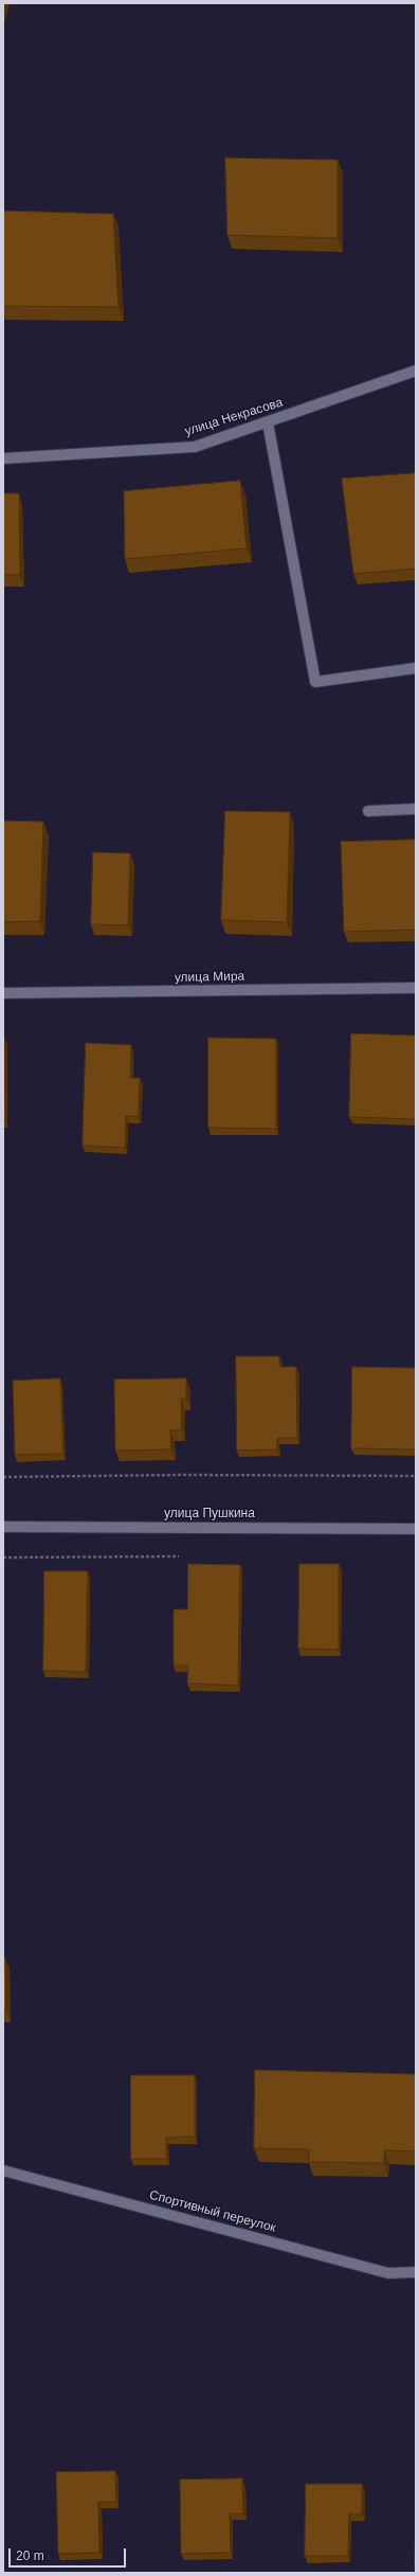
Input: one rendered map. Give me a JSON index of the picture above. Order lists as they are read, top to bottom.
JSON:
{
  "streets": {
    "street": [
      "улица Некрасова",
      "улица Мира",
      "улица Пушкина",
      "Спортивный переулок"
    ]
  },
  "scale_bar": "20 m"
}
